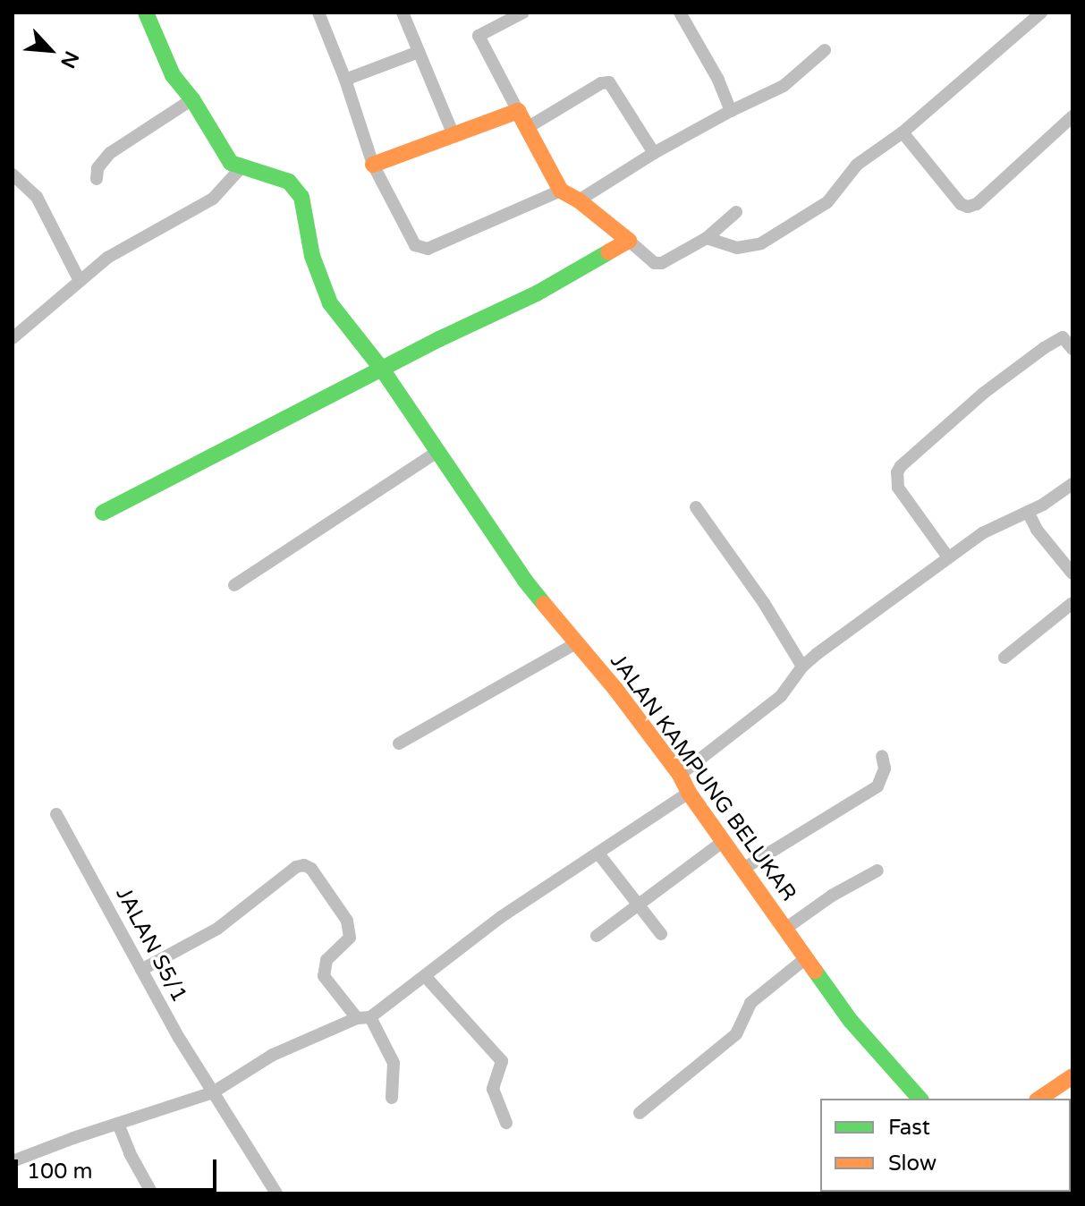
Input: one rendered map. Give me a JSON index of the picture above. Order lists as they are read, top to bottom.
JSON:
{
  "streets": {
    "street": ["JALAN KAMPUNG BELUKAR", "JALAN S5/1"]
  },
  "legend": ["Fast", "Slow"],
  "scale_bar": "100 m",
  "north": "bottom right"
}
